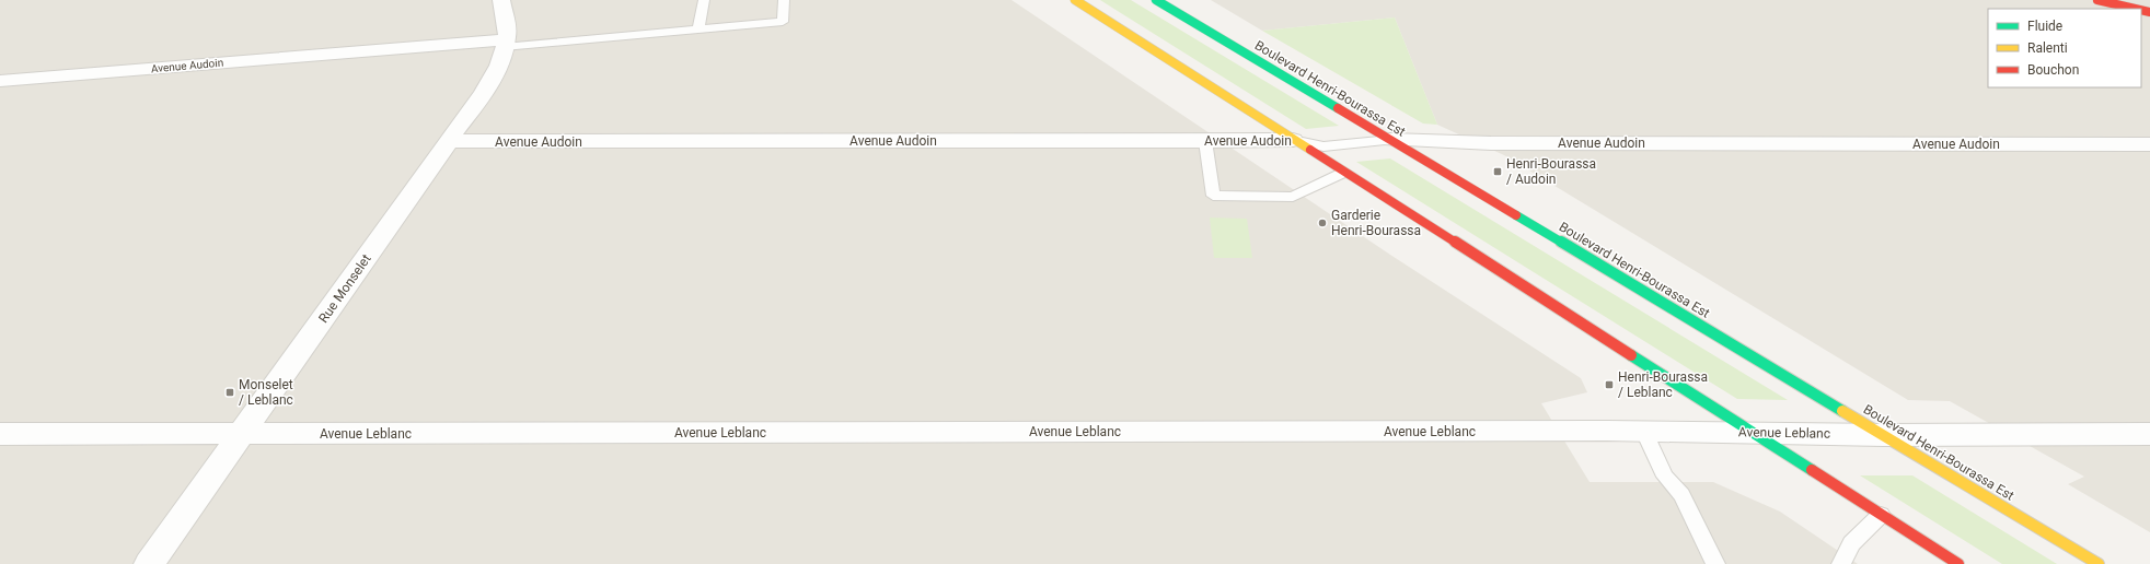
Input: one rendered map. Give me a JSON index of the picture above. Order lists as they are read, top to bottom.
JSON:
{
  "streets": {
    "main road": ["Boulevard Henri-Bourassa Est"],
    "street": ["Avenue Audoin", "Rue Monselet", "Avenue Leblanc"]
  },
  "crossings": [
    ["Avenue Audoin", "Boulevard Henri-Bourassa Est"],
    ["Avenue Audoin", "Rue Monselet"],
    ["Boulevard Henri-Bourassa Est", "Avenue Leblanc"],
    ["Rue Monselet", "Avenue Leblanc"]
  ],
  "places": {
    "transit": ["Henri-Bourassa / Audoin", "Henri-Bourassa / Leblanc", "Monselet / Leblanc"],
    "other": ["Garderie Henri-Bourassa"]
  },
  "legend": ["Fluide", "Ralenti", "Bouchon"]
}
